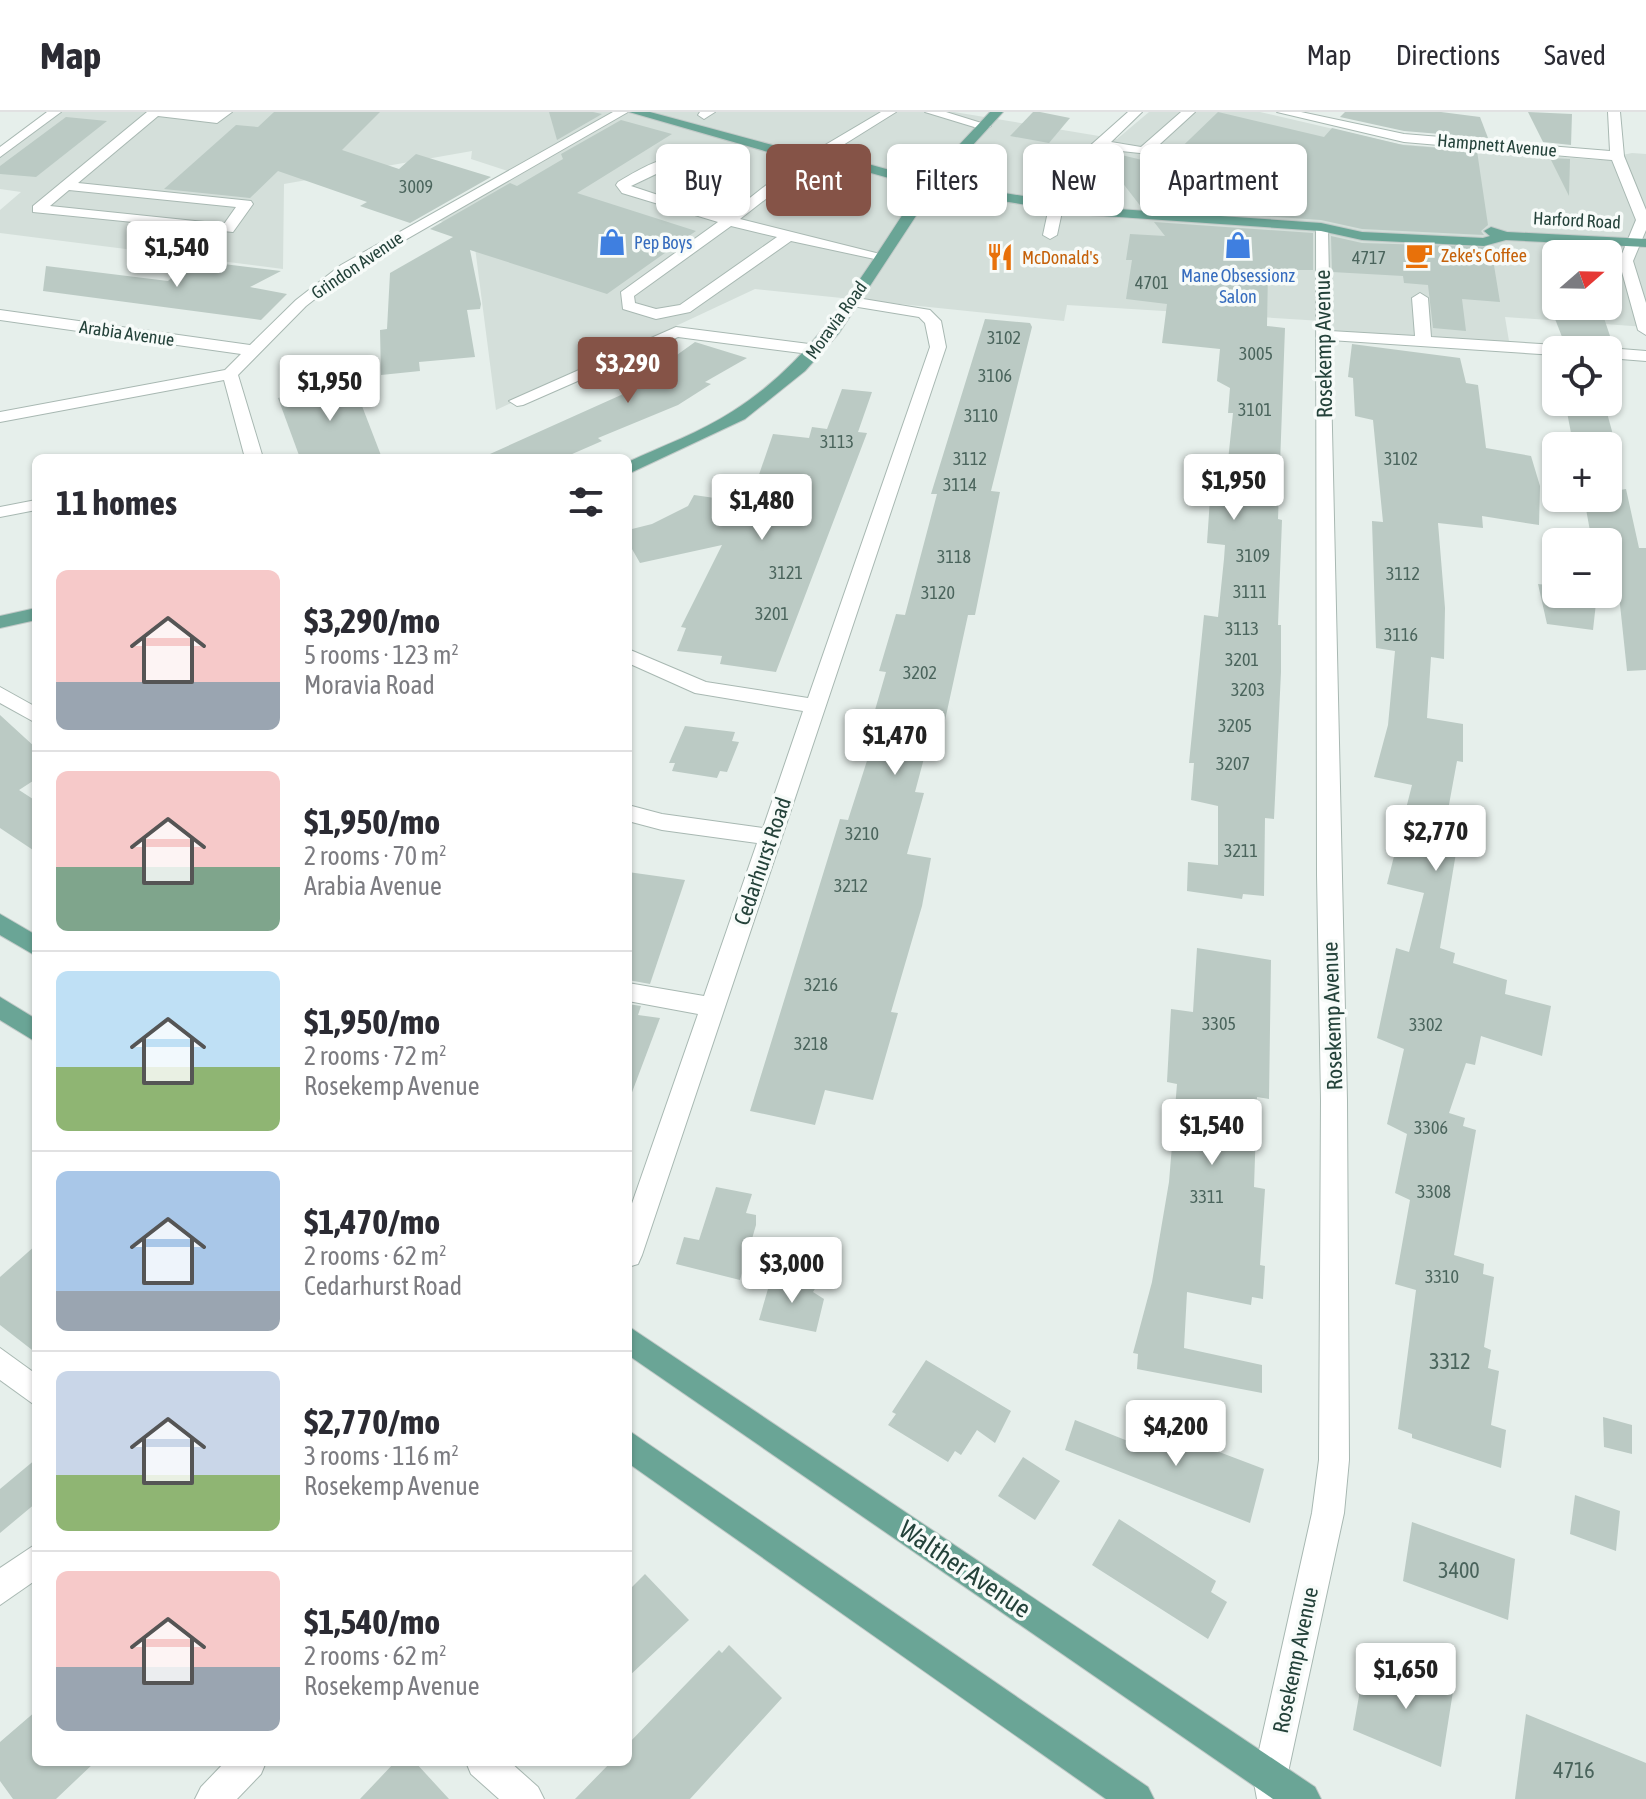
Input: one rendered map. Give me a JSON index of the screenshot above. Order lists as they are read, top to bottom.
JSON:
{
  "streets": {
    "main road": ["Harford Road", "Moravia Road", "Walther Avenue"],
    "street": [
      "Hampnett Avenue",
      "Grindon Avenue",
      "Arabia Avenue",
      "Rosekemp Avenue",
      "Cedarhurst Road"
    ]
  },
  "crossings": [
    ["Harford Road", "Rosekemp Avenue"],
    ["Grindon Avenue", "Arabia Avenue"],
    ["Moravia Road", "Cedarhurst Road"],
    ["Rosekemp Avenue", "Walther Avenue"]
  ],
  "places": {
    "shop": ["Pep Boys", "Mane Obsessionz Salon"],
    "cafe": ["Zeke's Coffee"],
    "restaurant": ["McDonald's"]
  },
  "house_numbers": [
    "3009",
    "4717",
    "4701",
    "3102",
    "3005",
    "3106",
    "3101",
    "3110",
    "3113",
    "3112",
    "3102",
    "3114",
    "3109",
    "3118",
    "3121",
    "3112",
    "3111",
    "3120",
    "3201",
    "3113",
    "3116",
    "3201",
    "3202",
    "3203",
    "3205",
    "3207",
    "3210",
    "3211",
    "3212",
    "3216",
    "3305",
    "3302",
    "3218",
    "3306",
    "3308",
    "3311",
    "3310",
    "3312",
    "3400",
    "4716"
  ],
  "north": "right",
  "page": {
    "header": "Map",
    "nav": ["Map", "Directions", "Saved"],
    "chip": [
      "Buy",
      "Rent",
      "Filters",
      "New",
      "Apartment"
    ],
    "price": [
      "$1,540",
      "$3,290",
      "$1,950",
      "$1,950",
      "$1,480",
      "$1,470",
      "$2,770",
      "$1,540",
      "$3,000",
      "$4,200",
      "$1,650"
    ],
    "map_buttons": ["+", "−"],
    "heading": "11 homes",
    "list": [
      {
        "name": "$3,290/mo",
        "note": "5 rooms · 123 m² · Moravia Road"
      },
      {
        "name": "$1,950/mo",
        "note": "2 rooms · 70 m² · Arabia Avenue"
      },
      {
        "name": "$1,950/mo",
        "note": "2 rooms · 72 m² · Rosekemp Avenue"
      },
      {
        "name": "$1,470/mo",
        "note": "2 rooms · 62 m² · Cedarhurst Road"
      },
      {
        "name": "$2,770/mo",
        "note": "3 rooms · 116 m² · Rosekemp Avenue"
      },
      {
        "name": "$1,540/mo",
        "note": "2 rooms · 62 m² · Rosekemp Avenue"
      }
    ]
  }
}
